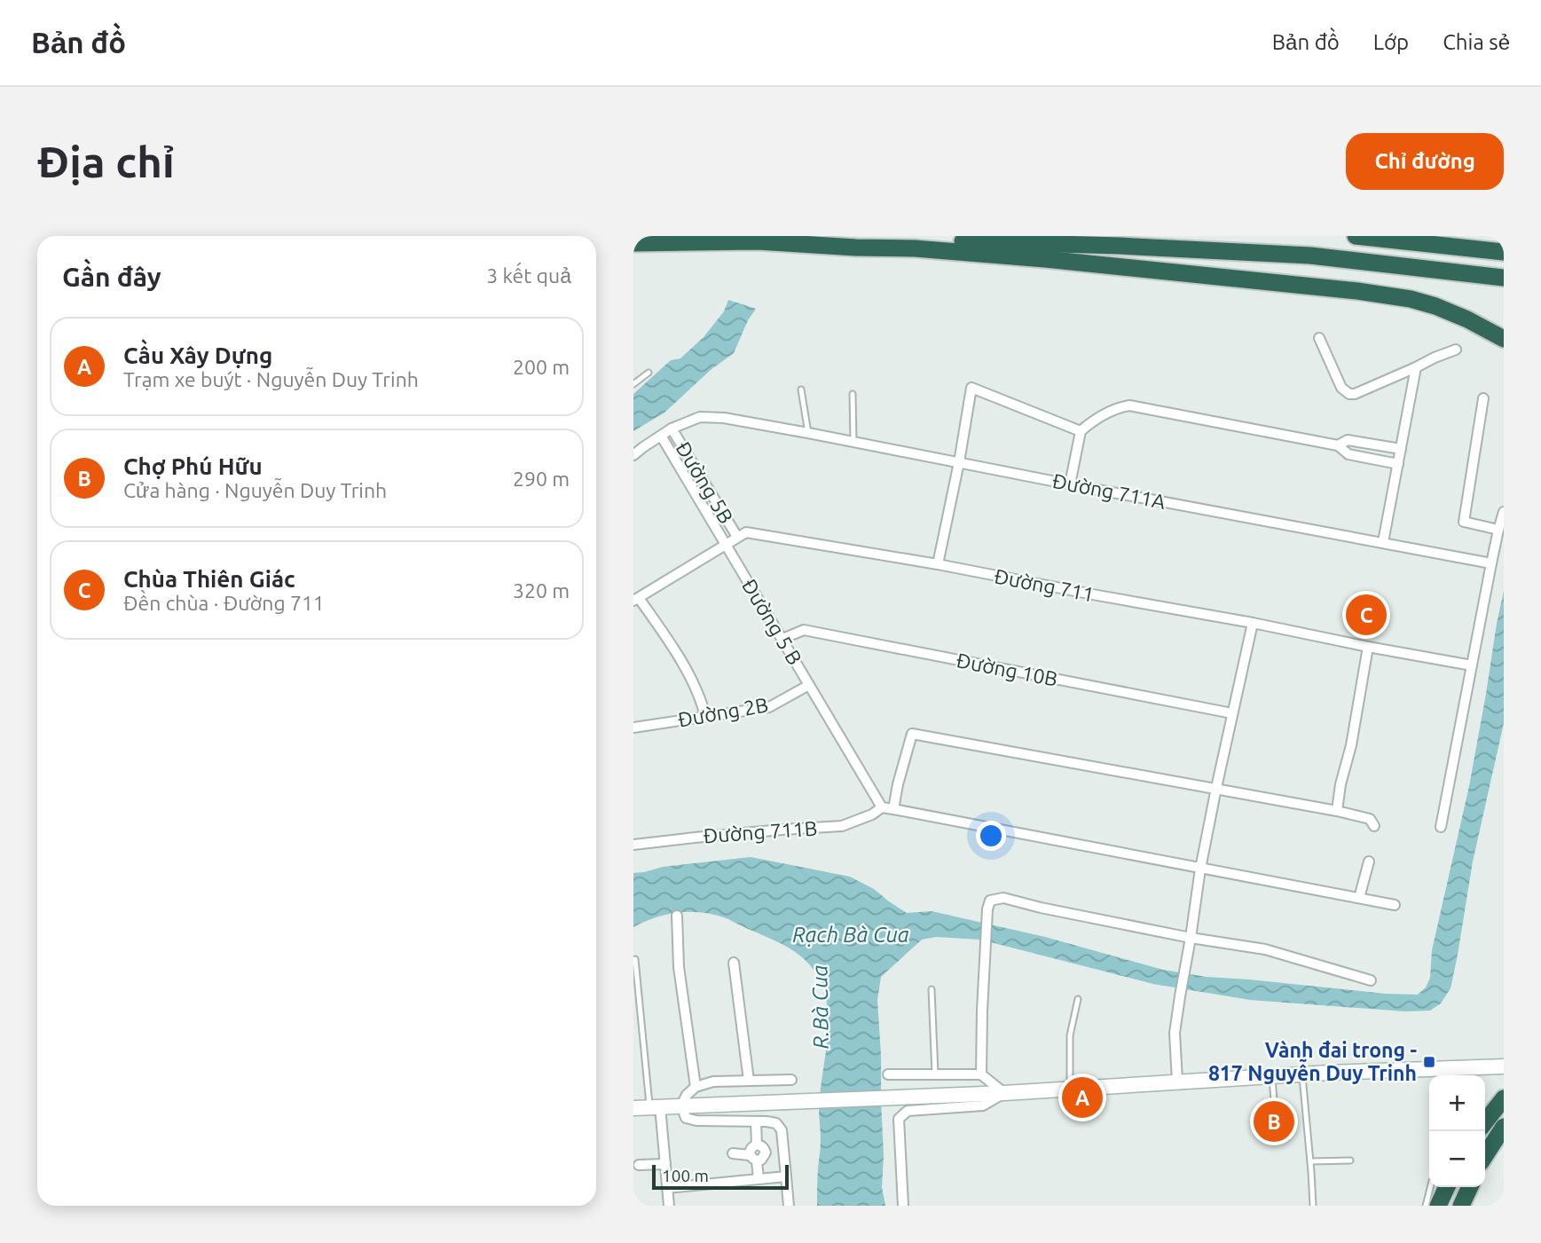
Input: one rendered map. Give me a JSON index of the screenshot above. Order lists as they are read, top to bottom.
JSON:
{
  "streets": {
    "street": [
      "Đường 5B",
      "Đường 711A",
      "Đường 711",
      "Đường 5 B",
      "Đường 10B",
      "Đường 2B",
      "Đường 711B"
    ]
  },
  "crossings": [
    ["Đường 5B", "Đường 711A"],
    ["Đường 5B", "Đường 711"],
    ["Đường 711A", "Đường 5 B"],
    ["Đường 711", "Đường 5 B"],
    ["Đường 5 B", "Đường 10B"],
    ["Đường 5 B", "Đường 2B"],
    ["Đường 5 B", "Đường 711B"]
  ],
  "water": ["Rạch Bà Cua", "R.Bà Cua"],
  "places": {
    "transit": ["Vành đai trong - 817 Nguyễn Duy Trinh"]
  },
  "scale_bar": "100 m",
  "page": {
    "header": "Bản đồ",
    "nav": ["Bản đồ", "Lớp", "Chia sẻ"],
    "buttons": "Chỉ đường",
    "title": "Địa chỉ",
    "heading": ["Gần đây", "3 kết quả"],
    "list": [
      {
        "mark": "A",
        "name": "Cầu Xây Dựng",
        "note": "Trạm xe buýt · Nguyễn Duy Trinh",
        "value": "200 m"
      },
      {
        "mark": "B",
        "name": "Chợ Phú Hữu",
        "note": "Cửa hàng · Nguyễn Duy Trinh",
        "value": "290 m"
      },
      {
        "mark": "C",
        "name": "Chùa Thiên Giác",
        "note": "Đền chùa · Đường 711",
        "value": "320 m"
      }
    ],
    "pins": ["C", "A", "B"],
    "map_buttons": ["+", "−"],
    "scale": "100 m"
  }
}
